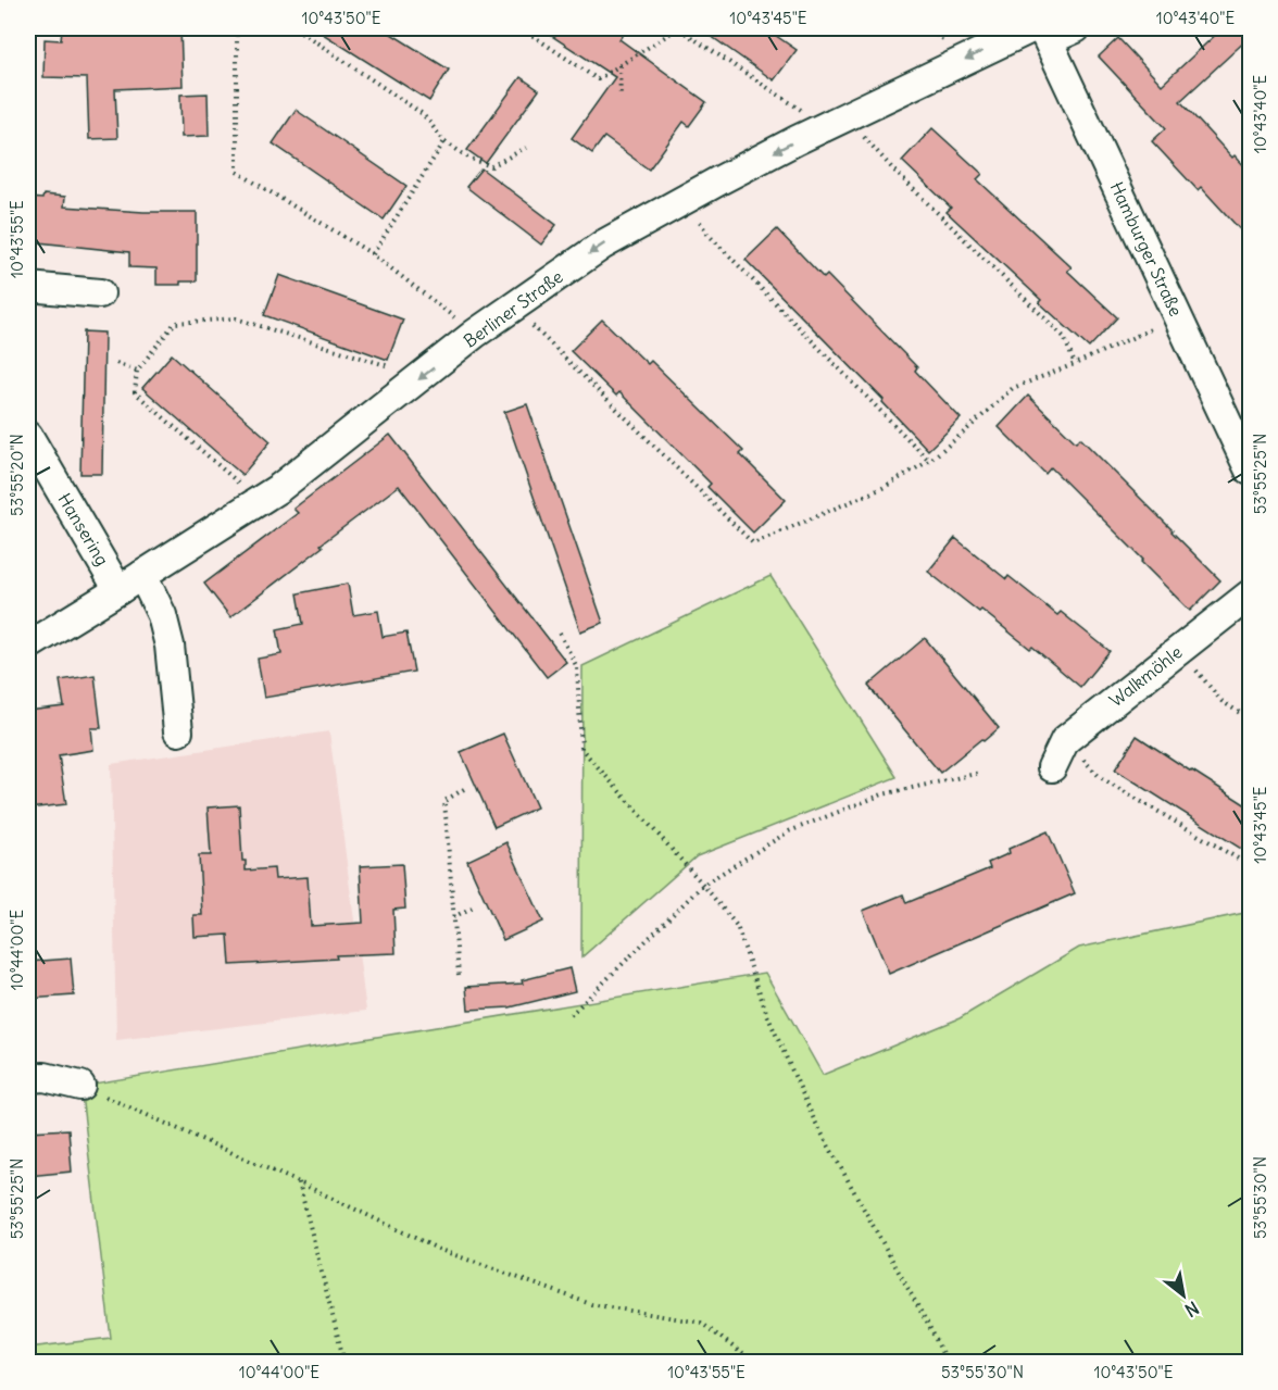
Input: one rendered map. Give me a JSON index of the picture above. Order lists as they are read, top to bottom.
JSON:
{
  "streets": {
    "street": [
      "Hamburger Straße",
      "Berliner Straße",
      "Hansering",
      "Walkmöhle"
    ]
  },
  "crossings": [
    ["Hamburger Straße", "Berliner Straße"],
    ["Berliner Straße", "Hansering"]
  ],
  "one_way": ["Berliner Straße"],
  "north": "bottom right",
  "coordinates": [
    "10°43'50\"E",
    "10°43'45\"E",
    "10°43'40\"E",
    "10°43'55\"E",
    "53°55'25\"N",
    "53°55'20\"N",
    "10°44'00\"E",
    "53°55'30\"N"
  ]
}
